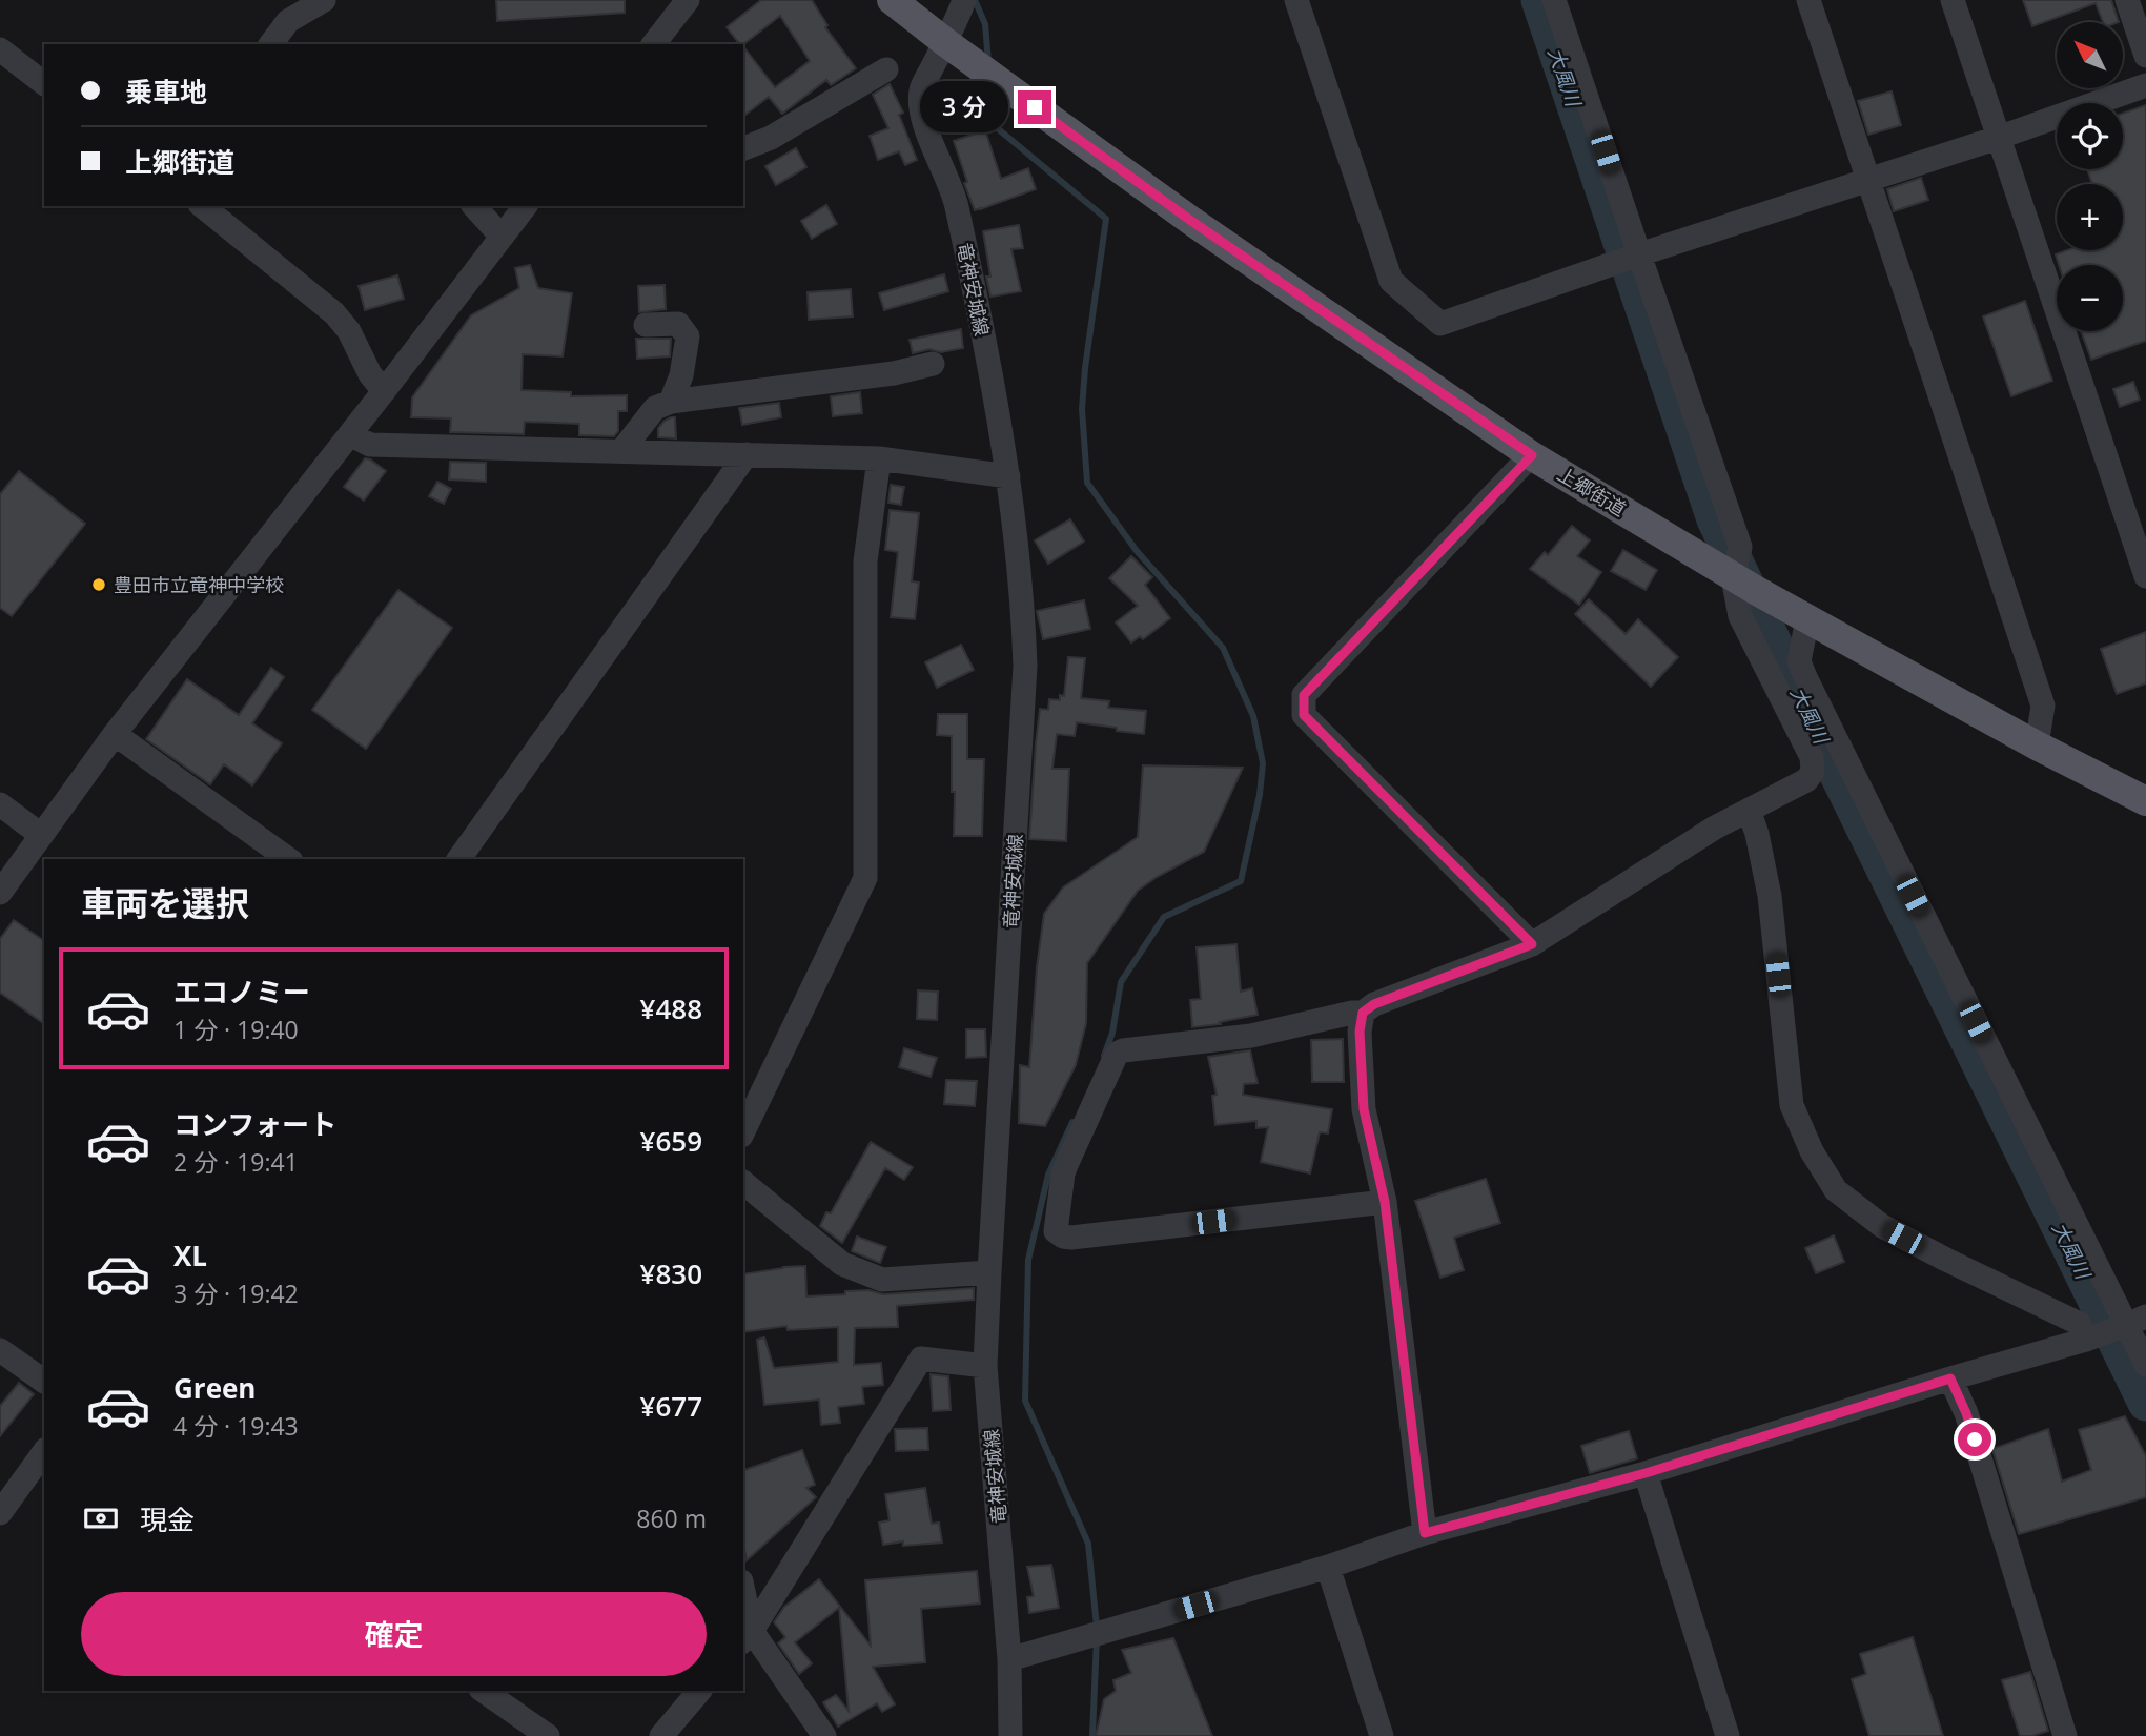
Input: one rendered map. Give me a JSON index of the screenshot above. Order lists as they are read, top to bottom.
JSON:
{
  "streets": {
    "main road": ["上郷街道"],
    "street": ["竜神安城線"]
  },
  "crossings": [
    ["竜神安城線", "上郷街道"]
  ],
  "water": ["大風川"],
  "places": ["豊田市立竜神中学校"],
  "north": "top left",
  "page": {
    "map_buttons": ["+", "−"],
    "banner": ["乗車地", "上郷街道"],
    "bubble": "3 分",
    "heading": "車両を選択",
    "list": [
      {
        "name": "エコノミー",
        "note": "1 分 · 19:40",
        "value": "¥488"
      },
      {
        "name": "コンフォート",
        "note": "2 分 · 19:41",
        "value": "¥659"
      },
      {
        "name": "XL",
        "note": "3 分 · 19:42",
        "value": "¥830"
      },
      {
        "name": "Green",
        "note": "4 分 · 19:43",
        "value": "¥677"
      }
    ],
    "pay": ["現金", "860 m"],
    "buttons": "確定"
  }
}
